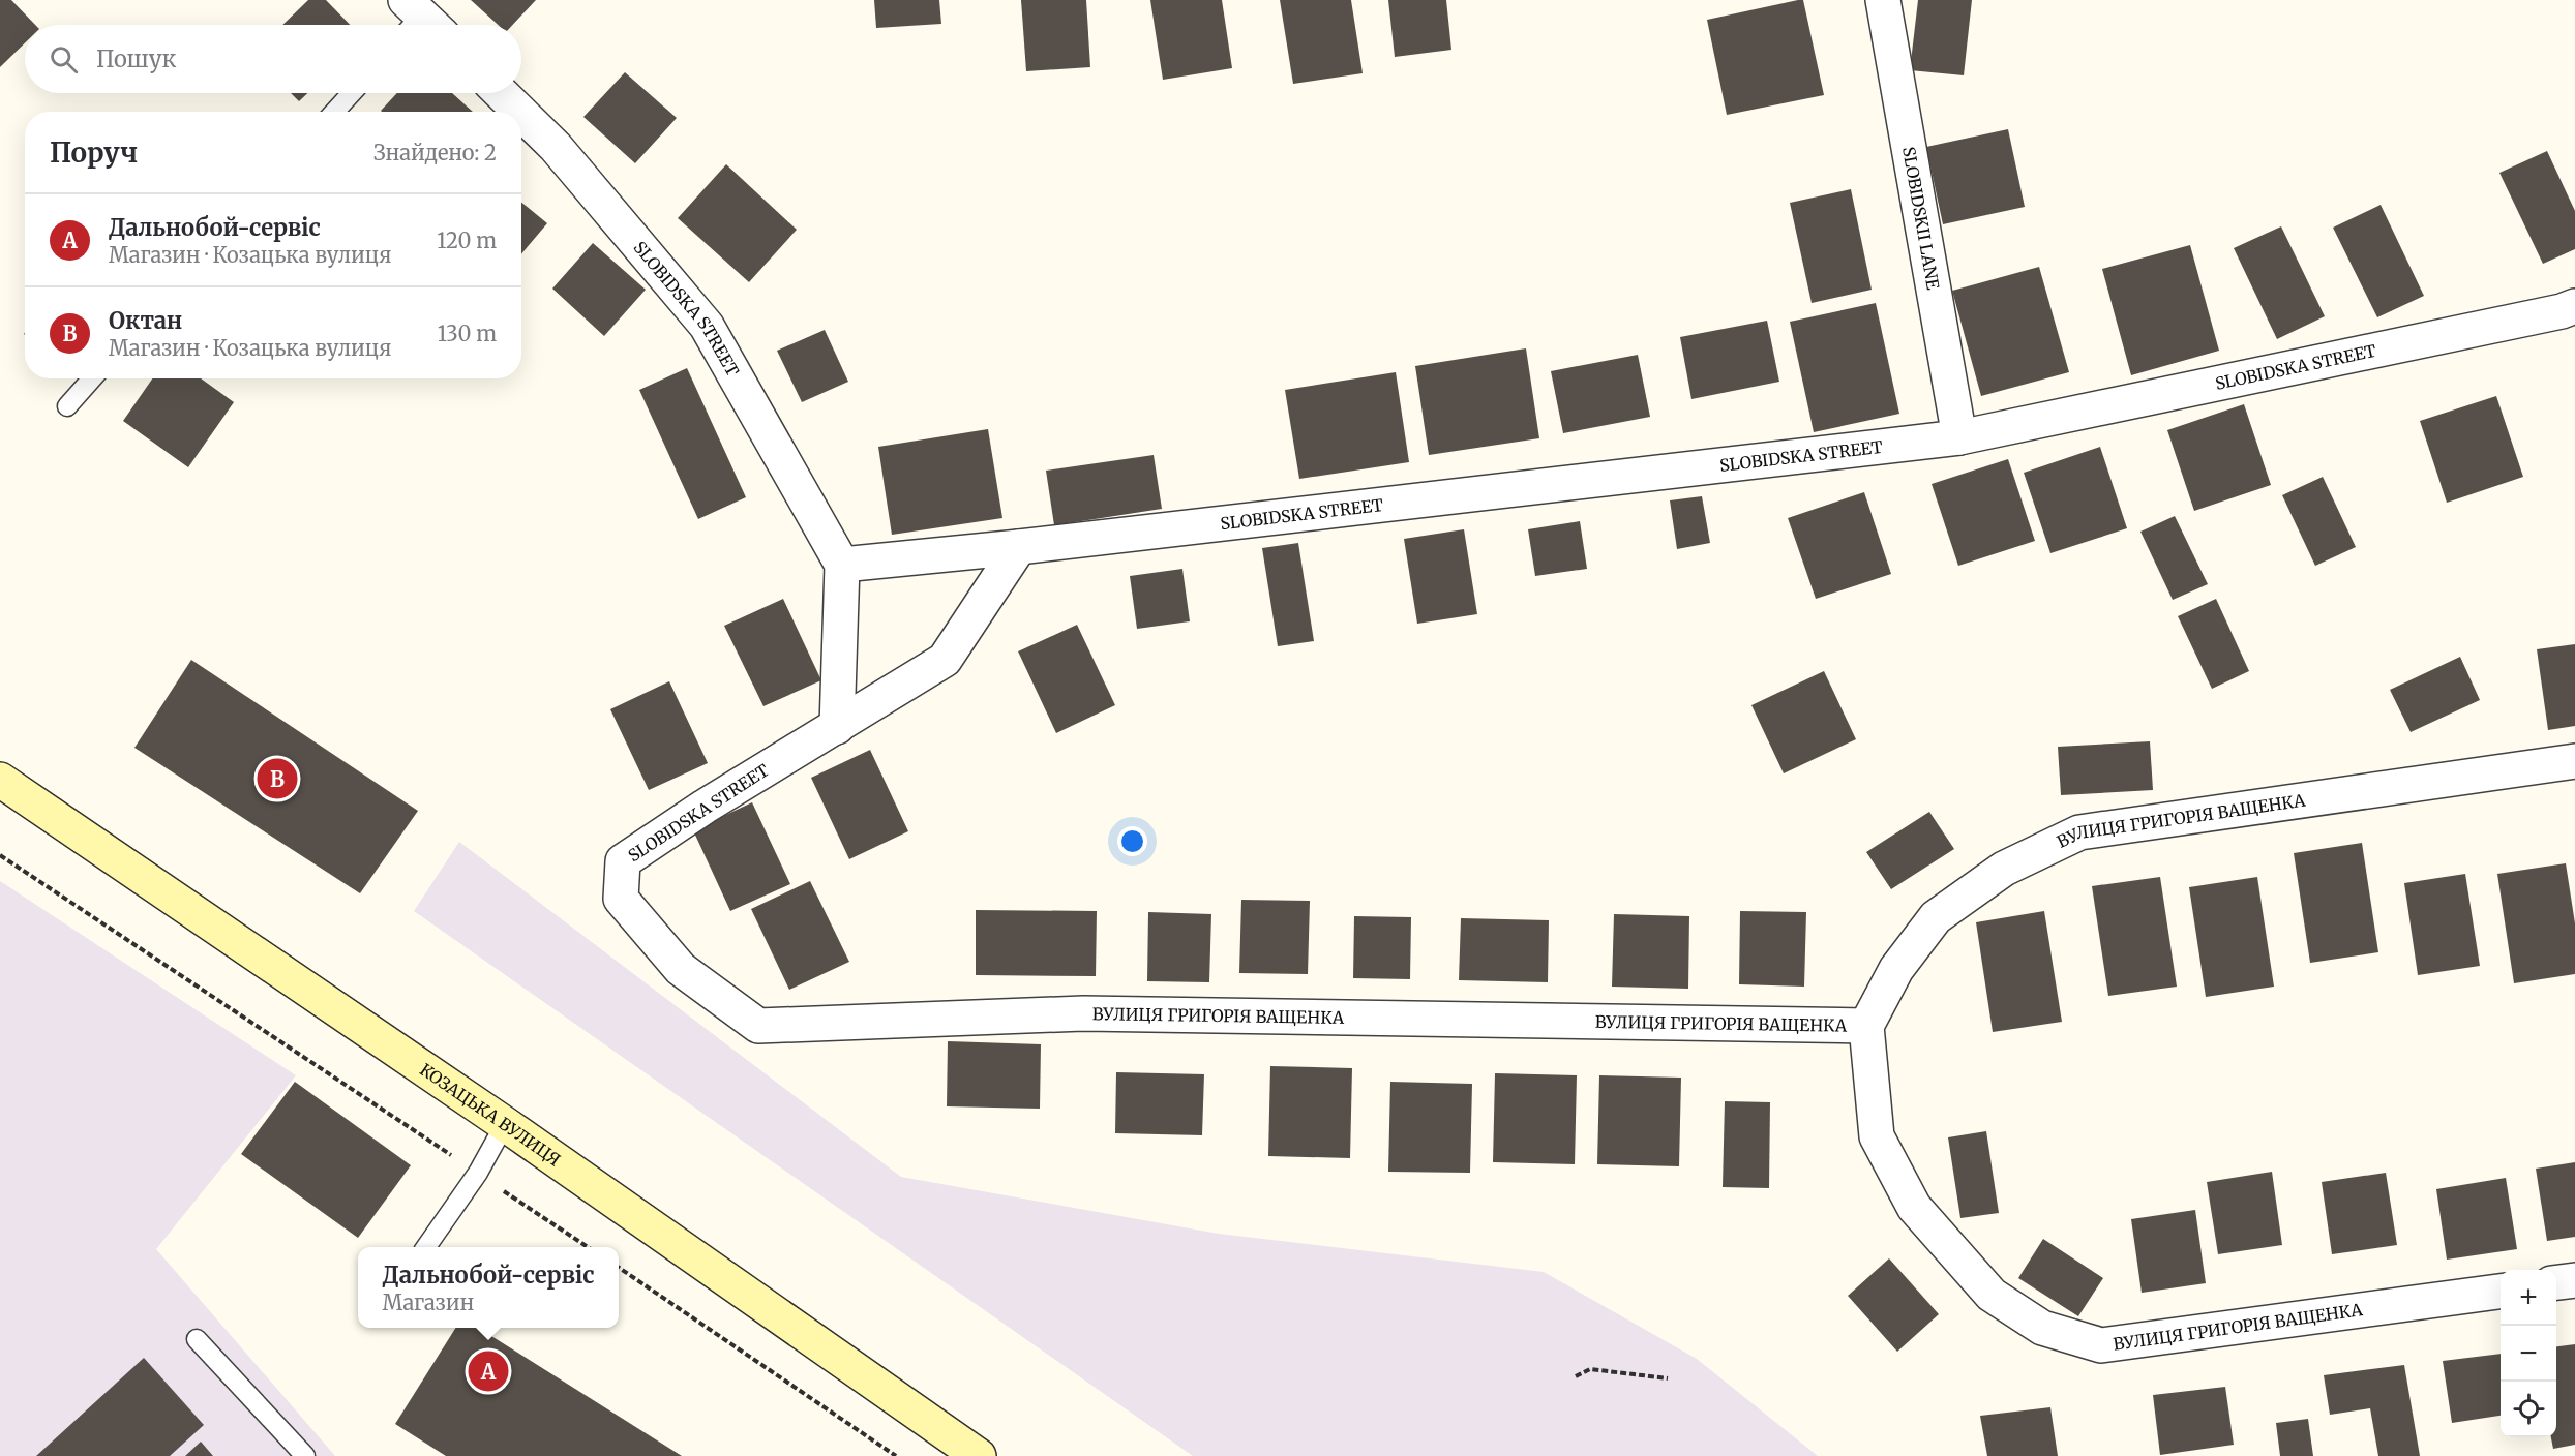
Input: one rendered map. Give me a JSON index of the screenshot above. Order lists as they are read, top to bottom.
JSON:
{
  "streets": {
    "main road": ["КОЗАЦЬКА ВУЛИЦЯ"],
    "street": ["SLOBIDSKII LANE", "SLOBIDSKA STREET", "ВУЛИЦЯ ГРИГОРІЯ ВАЩЕНКА"]
  },
  "crossings": [
    ["SLOBIDSKII LANE", "SLOBIDSKA STREET"],
    ["SLOBIDSKA STREET", "ВУЛИЦЯ ГРИГОРІЯ ВАЩЕНКА"]
  ],
  "page": {
    "search": "Пошук",
    "heading": ["Поруч", "Знайдено: 2"],
    "list": [
      {
        "mark": "A",
        "name": "Дальнобой-сервіс",
        "note": "Магазин · Козацька вулиця",
        "value": "120 m"
      },
      {
        "mark": "B",
        "name": "Октан",
        "note": "Магазин · Козацька вулиця",
        "value": "130 m"
      }
    ],
    "pins": ["B", "A"],
    "popup": ["Дальнобой-сервіс", "Магазин"],
    "map_buttons": ["+", "−"]
  }
}
